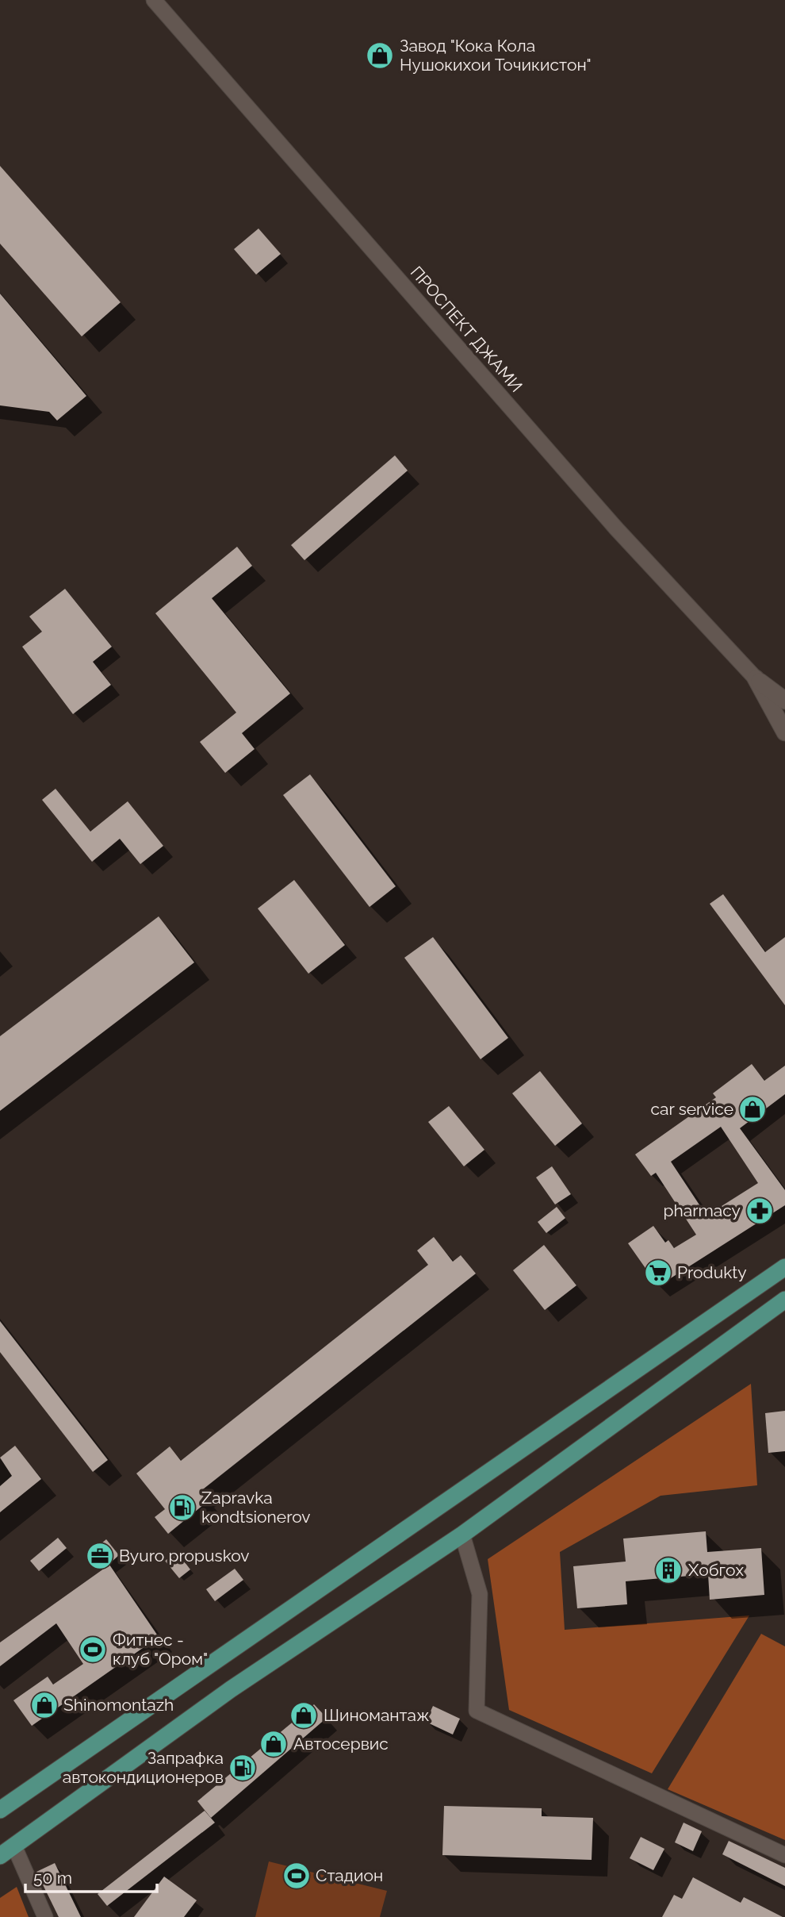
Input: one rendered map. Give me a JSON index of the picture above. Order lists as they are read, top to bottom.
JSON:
{
  "streets": {
    "street": ["ПРОСПЕКТ ДЖАМИ"]
  },
  "places": {
    "shop": [
      "Завод \"Кока Кола Нушокихои Точикистон\"",
      "car service",
      "Shinomontazh",
      "Шиномантаж",
      "Автосервис"
    ],
    "pharmacy": ["pharmacy"],
    "supermarket": ["Produkty"],
    "fuel station": ["Zapravka kondtsionerov", "Запрафка автокондиционеров"],
    "office": ["Byuro propuskov"],
    "building": ["Хобгох"],
    "sports": ["Фитнес - клуб \"Ором\"", "Стадион"]
  },
  "scale_bar": "50 m"
}
